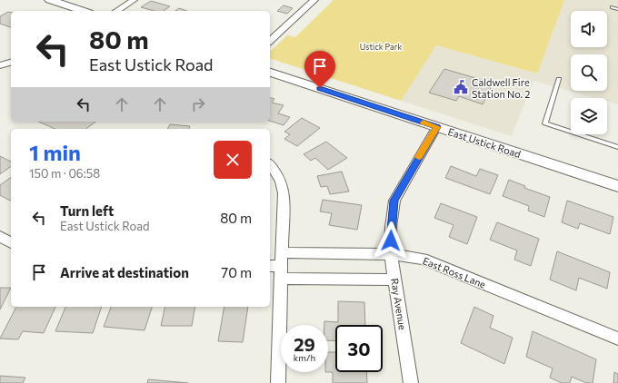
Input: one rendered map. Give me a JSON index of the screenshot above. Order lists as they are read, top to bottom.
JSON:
{
  "streets": {
    "main road": ["East Ustick Road"],
    "street": ["East Ross Lane", "Ray Avenue"]
  },
  "crossings": [
    ["East Ustick Road", "Ray Avenue"],
    ["East Ross Lane", "Ray Avenue"]
  ],
  "parks": ["Ustick Park"],
  "places": {
    "public building": ["Caldwell Fire Station No. 2"]
  },
  "page": {
    "turn": ["80 m", "East Ustick Road"],
    "heading": ["1 min", "150 m · 06:58"],
    "list": [
      {
        "name": "Turn left",
        "note": "East Ustick Road",
        "value": "80 m"
      },
      {
        "name": "Arrive at destination",
        "value": "70 m"
      }
    ],
    "speed": "29 km/h",
    "limit": "30"
  }
}
